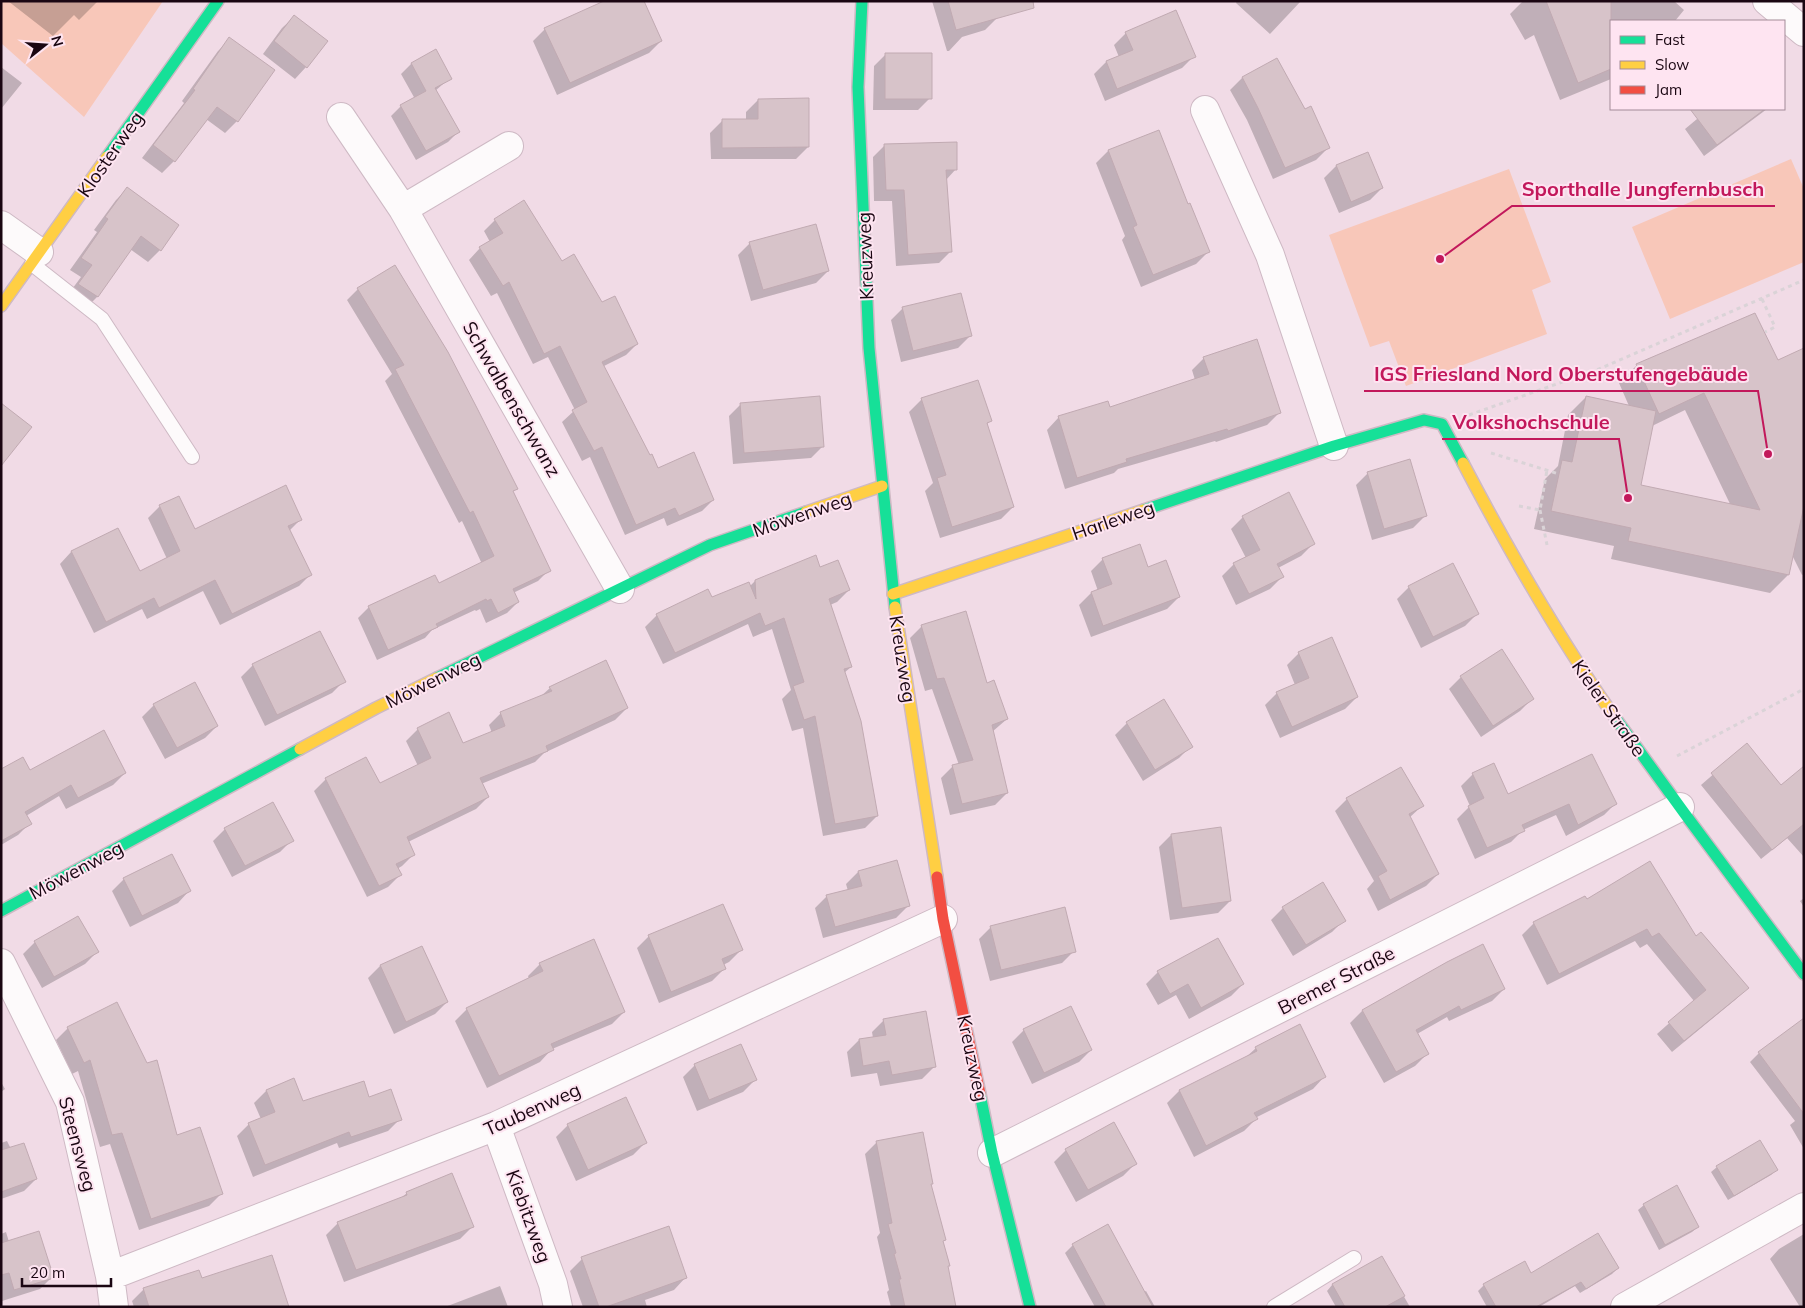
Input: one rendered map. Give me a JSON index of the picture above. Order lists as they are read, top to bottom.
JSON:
{
  "streets": {
    "street": [
      "Klosterweg",
      "Kreuzweg",
      "Schwalbenschwanz",
      "Möwenweg",
      "Harleweg",
      "Kieler Straße",
      "Bremer Straße",
      "Taubenweg",
      "Steensweg",
      "Kiebitzweg"
    ]
  },
  "crossings": [
    ["Kreuzweg", "Möwenweg"],
    ["Kreuzweg", "Harleweg"],
    ["Kreuzweg", "Bremer Straße"],
    ["Kreuzweg", "Taubenweg"],
    ["Schwalbenschwanz", "Möwenweg"],
    ["Harleweg", "Kieler Straße"],
    ["Kieler Straße", "Bremer Straße"],
    ["Taubenweg", "Steensweg"],
    ["Taubenweg", "Kiebitzweg"]
  ],
  "places": ["Sporthalle Jungfernbusch", "IGS Friesland Nord Oberstufengebäude", "Volkshochschule"],
  "legend": ["Fast", "Slow", "Jam"],
  "scale_bar": "20 m",
  "north": "right"
}
